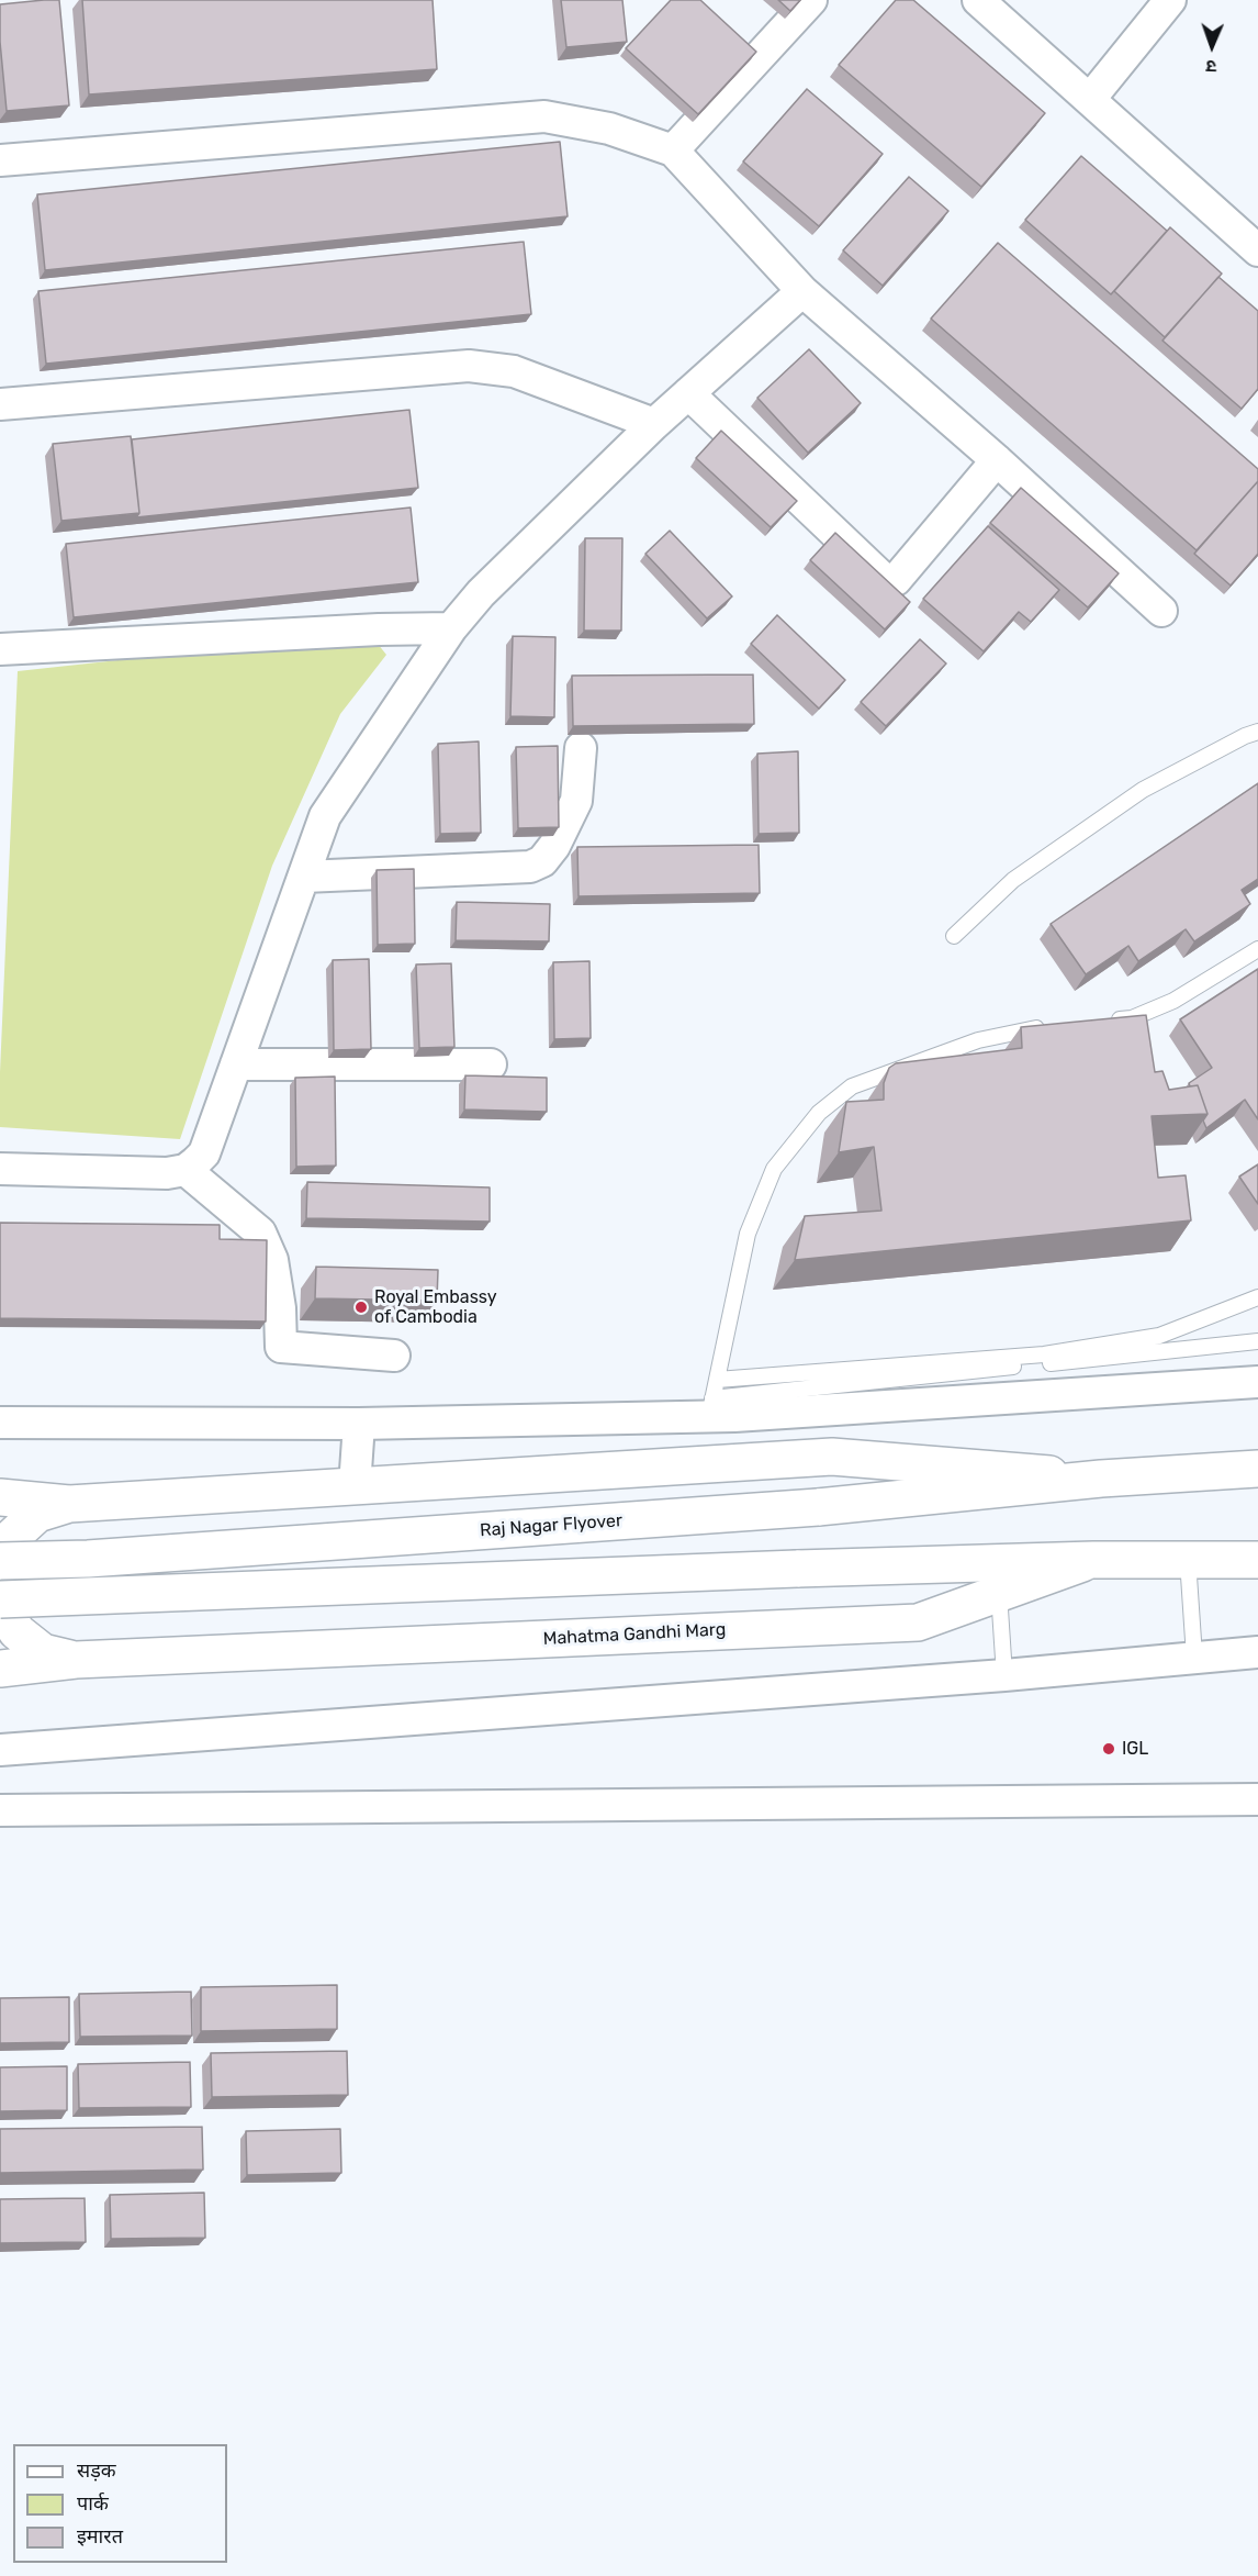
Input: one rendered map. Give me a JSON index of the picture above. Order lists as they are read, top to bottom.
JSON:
{
  "streets": {
    "main road": ["Raj Nagar Flyover", "Mahatma Gandhi Marg"]
  },
  "places": ["Royal Embassy of Cambodia", "IGL"],
  "legend": ["सड़क", "पार्क", "इमारत"],
  "north": "bottom"
}
